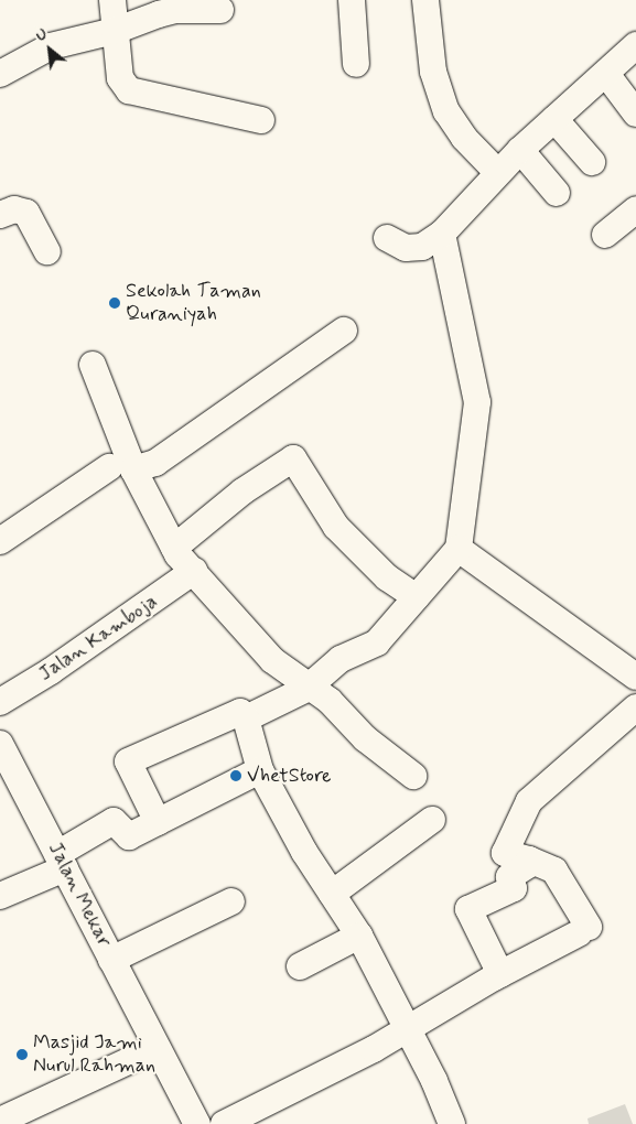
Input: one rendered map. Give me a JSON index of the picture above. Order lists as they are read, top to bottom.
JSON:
{
  "streets": {
    "street": ["Jalan Kamboja", "Jalan Mekar"]
  },
  "places": ["Sekolah Taman Quraniyah", "VhetStore", "Masjid Jami Nurul Rahman"],
  "north": "top left"
}
